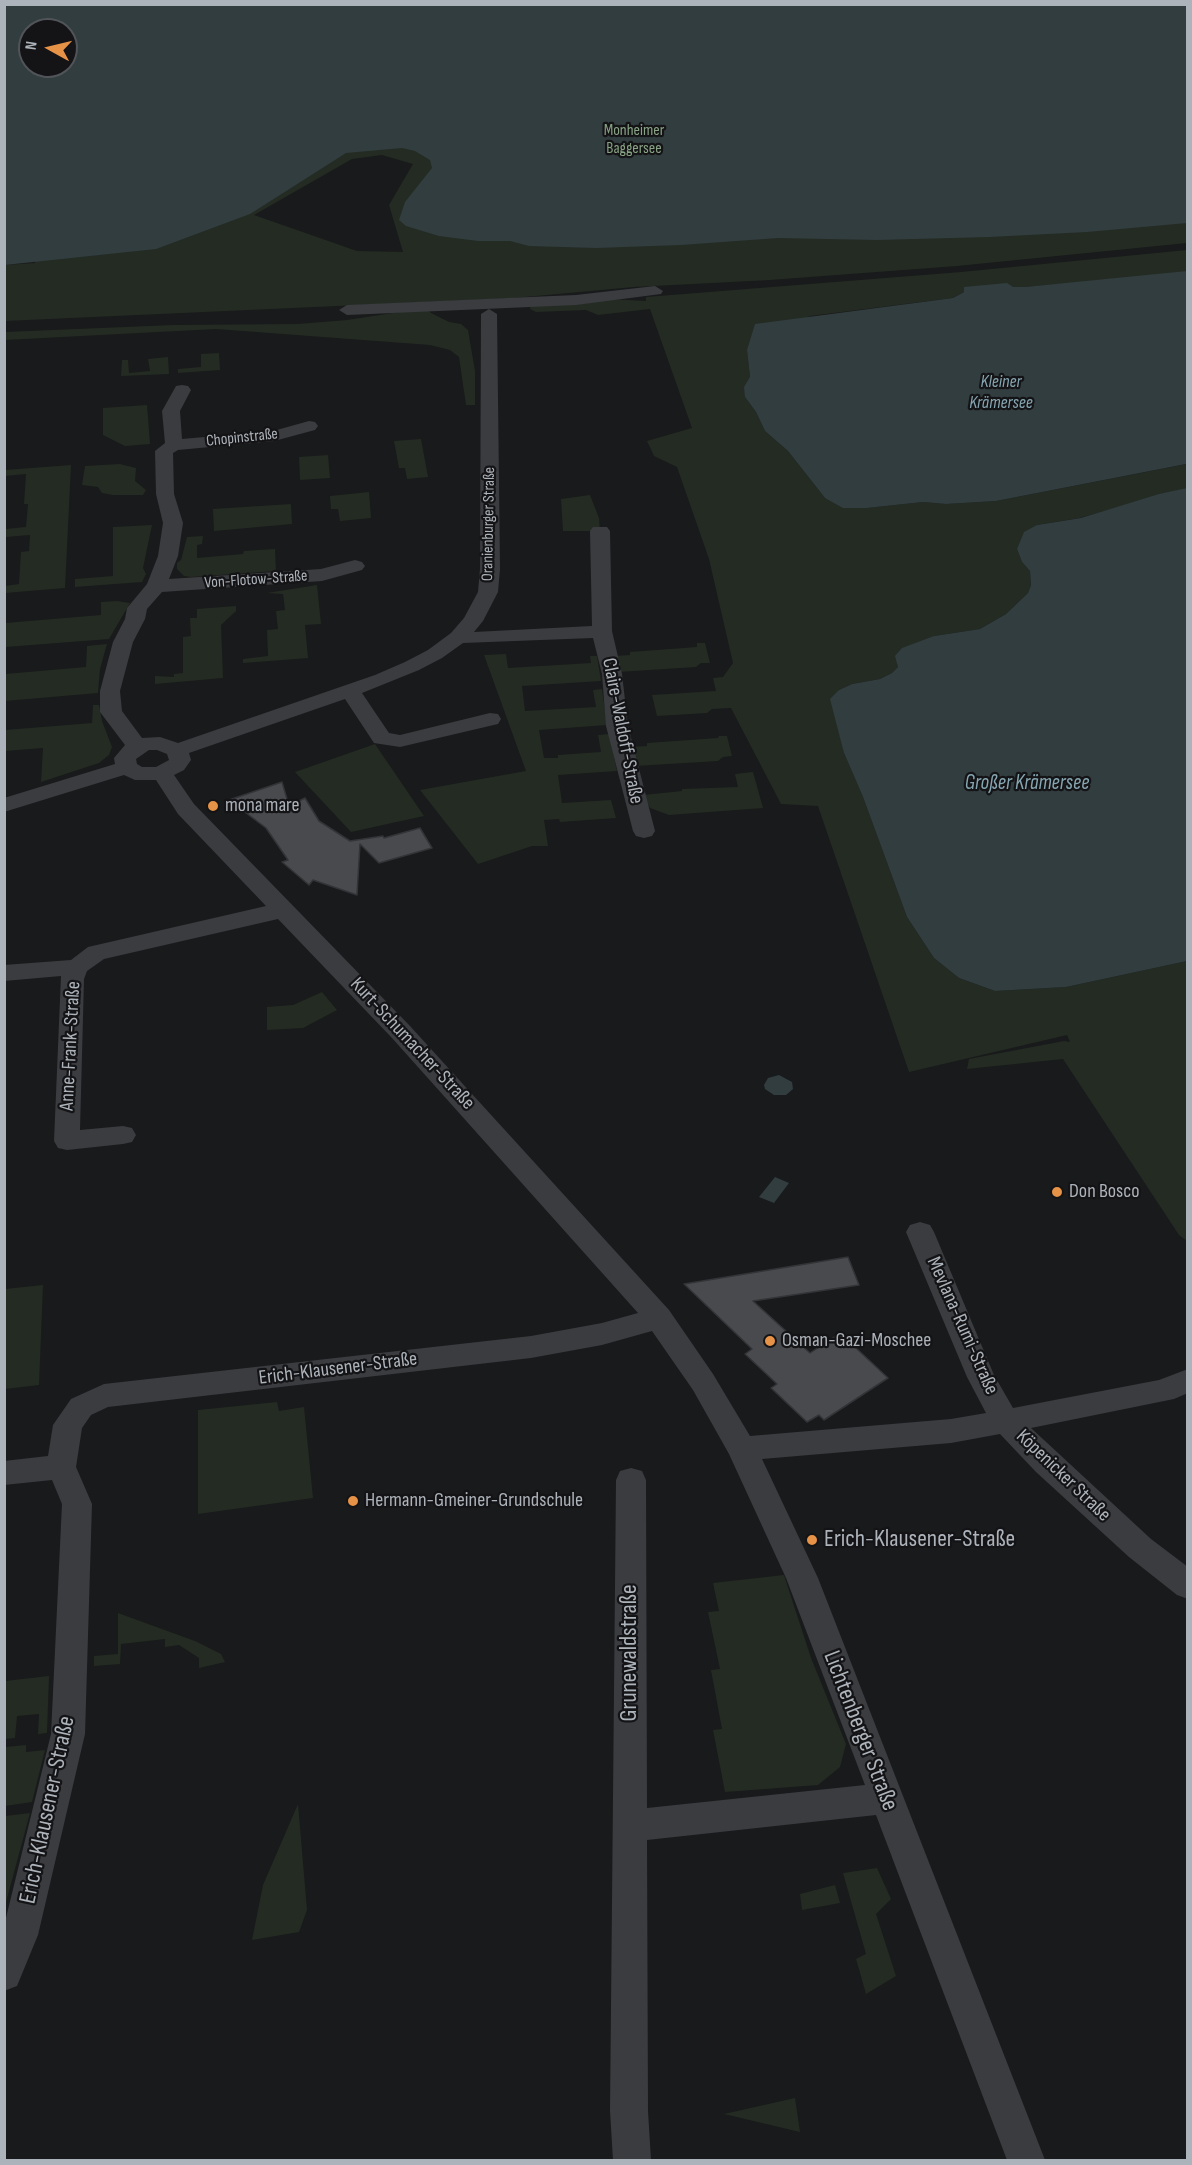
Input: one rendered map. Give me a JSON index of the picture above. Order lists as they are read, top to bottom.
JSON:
{
  "streets": {
    "street": [
      "Chopinstraße",
      "Oranienburger Straße",
      "Von-Flotow-Straße",
      "Claire-Waldoff-Straße",
      "Kurt-Schumacher-Straße",
      "Anne-Frank-Straße",
      "Mevlana-Rumi-Straße",
      "Erich-Klausener-Straße",
      "Köpenicker Straße",
      "Grunewaldstraße",
      "Lichtenberger Straße"
    ]
  },
  "crossings": [
    ["Oranienburger Straße", "Claire-Waldoff-Straße"],
    ["Kurt-Schumacher-Straße", "Anne-Frank-Straße"],
    ["Kurt-Schumacher-Straße", "Erich-Klausener-Straße"],
    ["Kurt-Schumacher-Straße", "Lichtenberger Straße"],
    ["Mevlana-Rumi-Straße", "Köpenicker Straße"],
    ["Erich-Klausener-Straße", "Lichtenberger Straße"],
    ["Köpenicker Straße", "Lichtenberger Straße"]
  ],
  "water": ["Kleiner Krämersee", "Großer Krämersee"],
  "parks": ["Monheimer Baggersee"],
  "places": [
    "mona mare",
    "Don Bosco",
    "Osman-Gazi-Moschee",
    "Hermann-Gmeiner-Grundschule",
    "Erich-Klausener-Straße"
  ],
  "north": "left"
}
